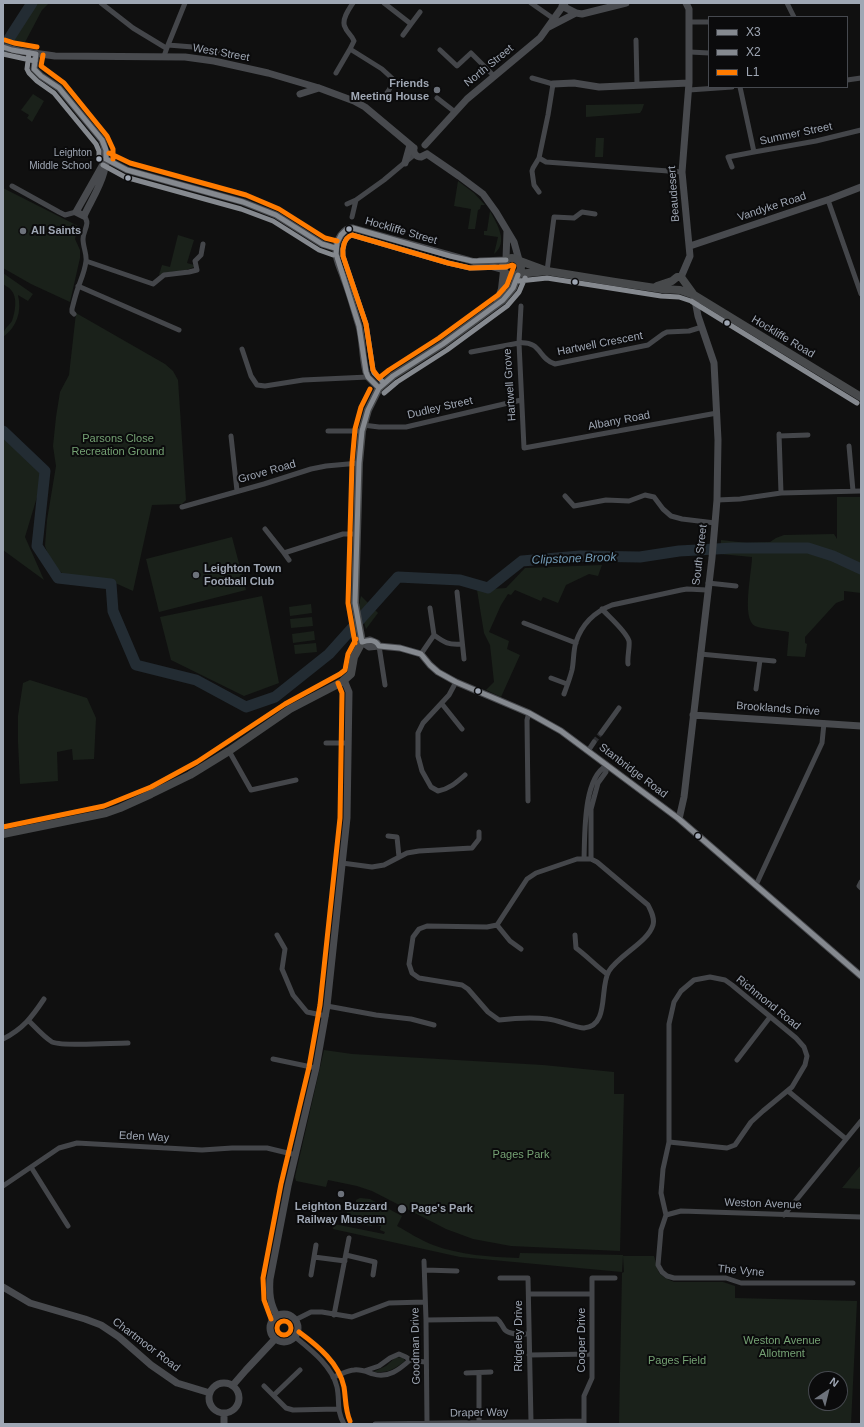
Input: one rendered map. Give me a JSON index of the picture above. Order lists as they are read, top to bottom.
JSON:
{
  "streets": {
    "main road": ["Hockliffe Road"],
    "street": [
      "West Street",
      "North Street",
      "Summer Street",
      "Beaudesert",
      "Vandyke Road",
      "Hockliffe Street",
      "Hartwell Crescent",
      "Hartwell Grove",
      "Dudley Street",
      "Albany Road",
      "Grove Road",
      "South Street",
      "Brooklands Drive",
      "Stanbridge Road",
      "Richmond Road",
      "Eden Way",
      "Weston Avenue",
      "The Vyne",
      "Ridgeley Drive",
      "Cooper Drive",
      "Chartmoor Road",
      "Goodman Drive",
      "Draper Way"
    ]
  },
  "crossings": [
    ["West Street", "North Street"],
    ["Beaudesert", "Vandyke Road"],
    ["Beaudesert", "Hockliffe Road"],
    ["Hockliffe Road", "South Street"],
    ["Hartwell Crescent", "Hartwell Grove"],
    ["Hartwell Crescent", "South Street"],
    ["Hartwell Grove", "Dudley Street"],
    ["Hartwell Grove", "Albany Road"],
    ["Albany Road", "South Street"],
    ["South Street", "Brooklands Drive"],
    ["South Street", "Stanbridge Road"],
    ["Richmond Road", "Weston Avenue"],
    ["Richmond Road", "The Vyne"],
    ["Ridgeley Drive", "Draper Way"],
    ["Cooper Drive", "Draper Way"],
    ["Goodman Drive", "Draper Way"]
  ],
  "water": ["Clipstone Brook"],
  "parks": [
    "Parsons Close Recreation Ground",
    "Pages Park",
    "Weston Avenue Allotment",
    "Pages Field"
  ],
  "places": [
    "Friends Meeting House",
    "Leighton Middle School",
    "All Saints",
    "Leighton Town Football Club",
    "Leighton Buzzard Railway Museum",
    "Page's Park"
  ],
  "lines": ["transit line L1", "transit line X3", "transit line X2"],
  "legend": ["X3", "X2", "L1"],
  "north": "top right"
}
